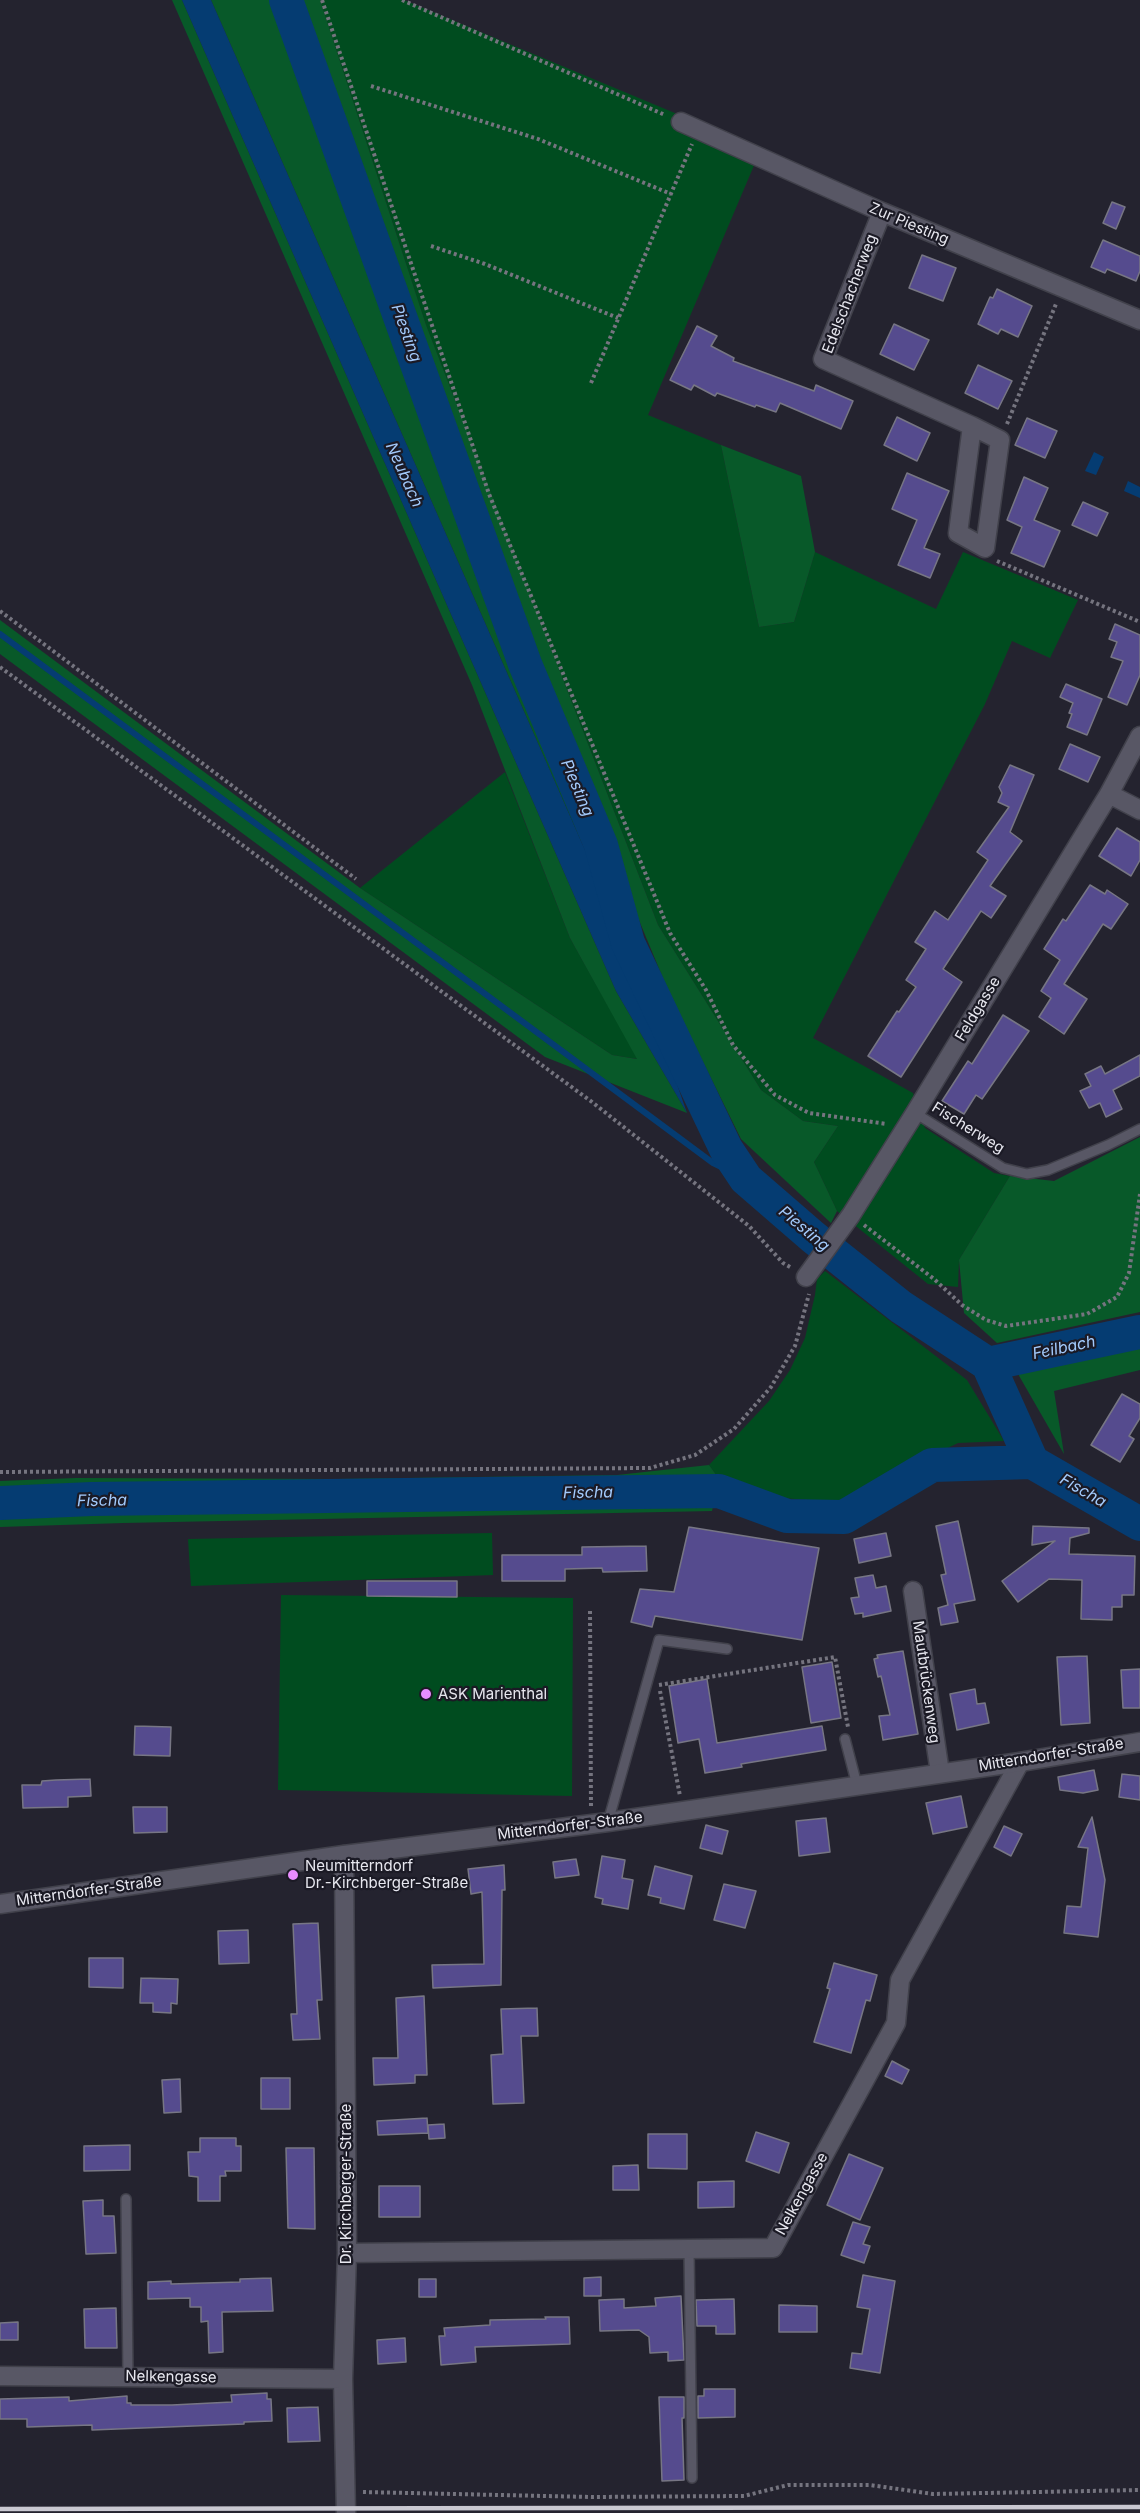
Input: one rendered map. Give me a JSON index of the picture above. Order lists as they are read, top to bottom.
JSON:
{
  "streets": {
    "street": [
      "Zur Piesting",
      "Edelschacherweg",
      "Feldgasse",
      "Mautbrückenweg",
      "Mitterndorfer-Straße",
      "Dr. Kirchberger-Straße",
      "Nelkengasse"
    ],
    "lane": ["Fischerweg"]
  },
  "crossings": [
    ["Zur Piesting", "Edelschacherweg"],
    ["Feldgasse", "Fischerweg"],
    ["Mautbrückenweg", "Mitterndorfer-Straße"],
    ["Mitterndorfer-Straße", "Dr. Kirchberger-Straße"],
    ["Mitterndorfer-Straße", "Nelkengasse"],
    ["Dr. Kirchberger-Straße", "Nelkengasse"]
  ],
  "water": [
    "Piesting",
    "Neubach",
    "Feilbach",
    "Fischa"
  ],
  "places": ["ASK Marienthal", "Neumitterndorf Dr.-Kirchberger-Straße"]
}
